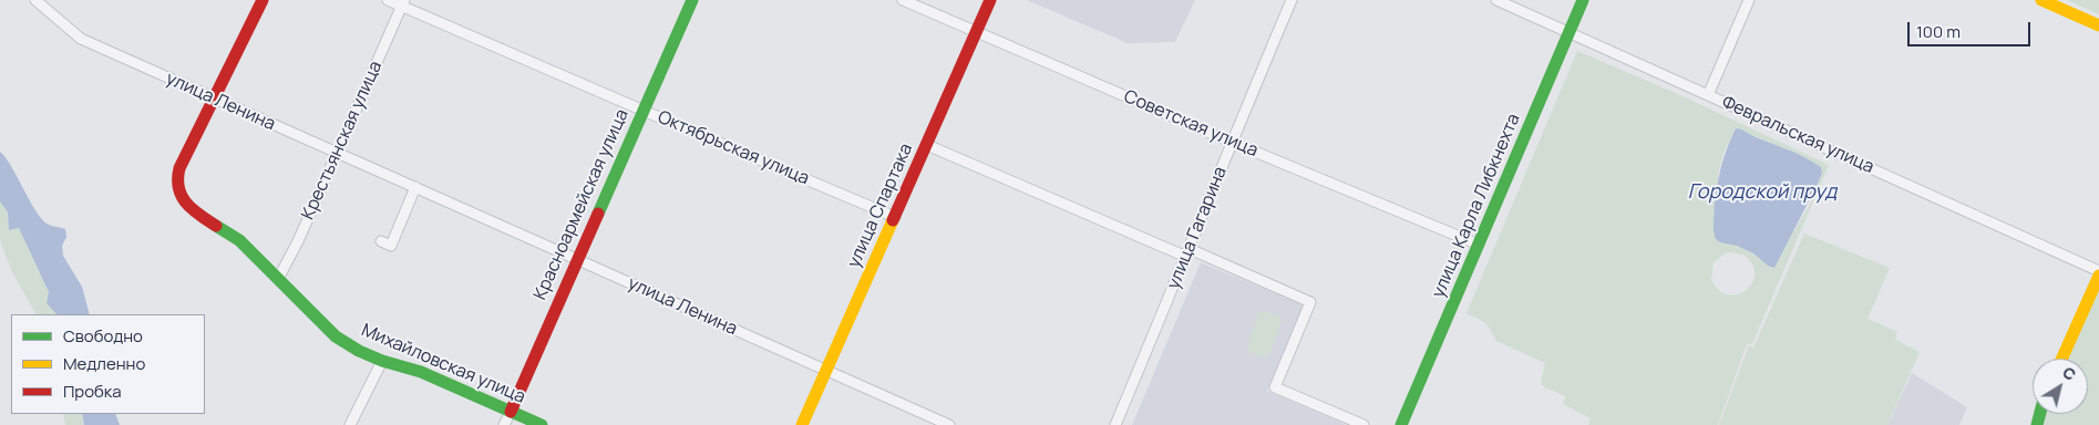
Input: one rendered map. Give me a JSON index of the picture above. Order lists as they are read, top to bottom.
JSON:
{
  "streets": {
    "street": [
      "улица Ленина",
      "Советская улица",
      "Февральская улица",
      "Крестьянская улица",
      "Октябрьская улица",
      "Красноармейская улица",
      "улица Спартака",
      "улица Карла Либкнехта",
      "улица Гагарина",
      "Михайловская улица"
    ]
  },
  "crossings": [
    ["улица Ленина", "Крестьянская улица"],
    ["улица Ленина", "Красноармейская улица"],
    ["улица Ленина", "улица Спартака"],
    ["улица Ленина", "Михайловская улица"],
    ["Советская улица", "улица Спартака"],
    ["Советская улица", "улица Карла Либкнехта"],
    ["Советская улица", "улица Гагарина"],
    ["Февральская улица", "улица Карла Либкнехта"],
    ["Крестьянская улица", "Октябрьская улица"],
    ["Крестьянская улица", "Михайловская улица"],
    ["Октябрьская улица", "Красноармейская улица"],
    ["Октябрьская улица", "улица Спартака"],
    ["Красноармейская улица", "Михайловская улица"]
  ],
  "water": ["Городской пруд"],
  "legend": ["Свободно", "Медленно", "Пробка"],
  "scale_bar": "100 m",
  "north": "top right"
}
